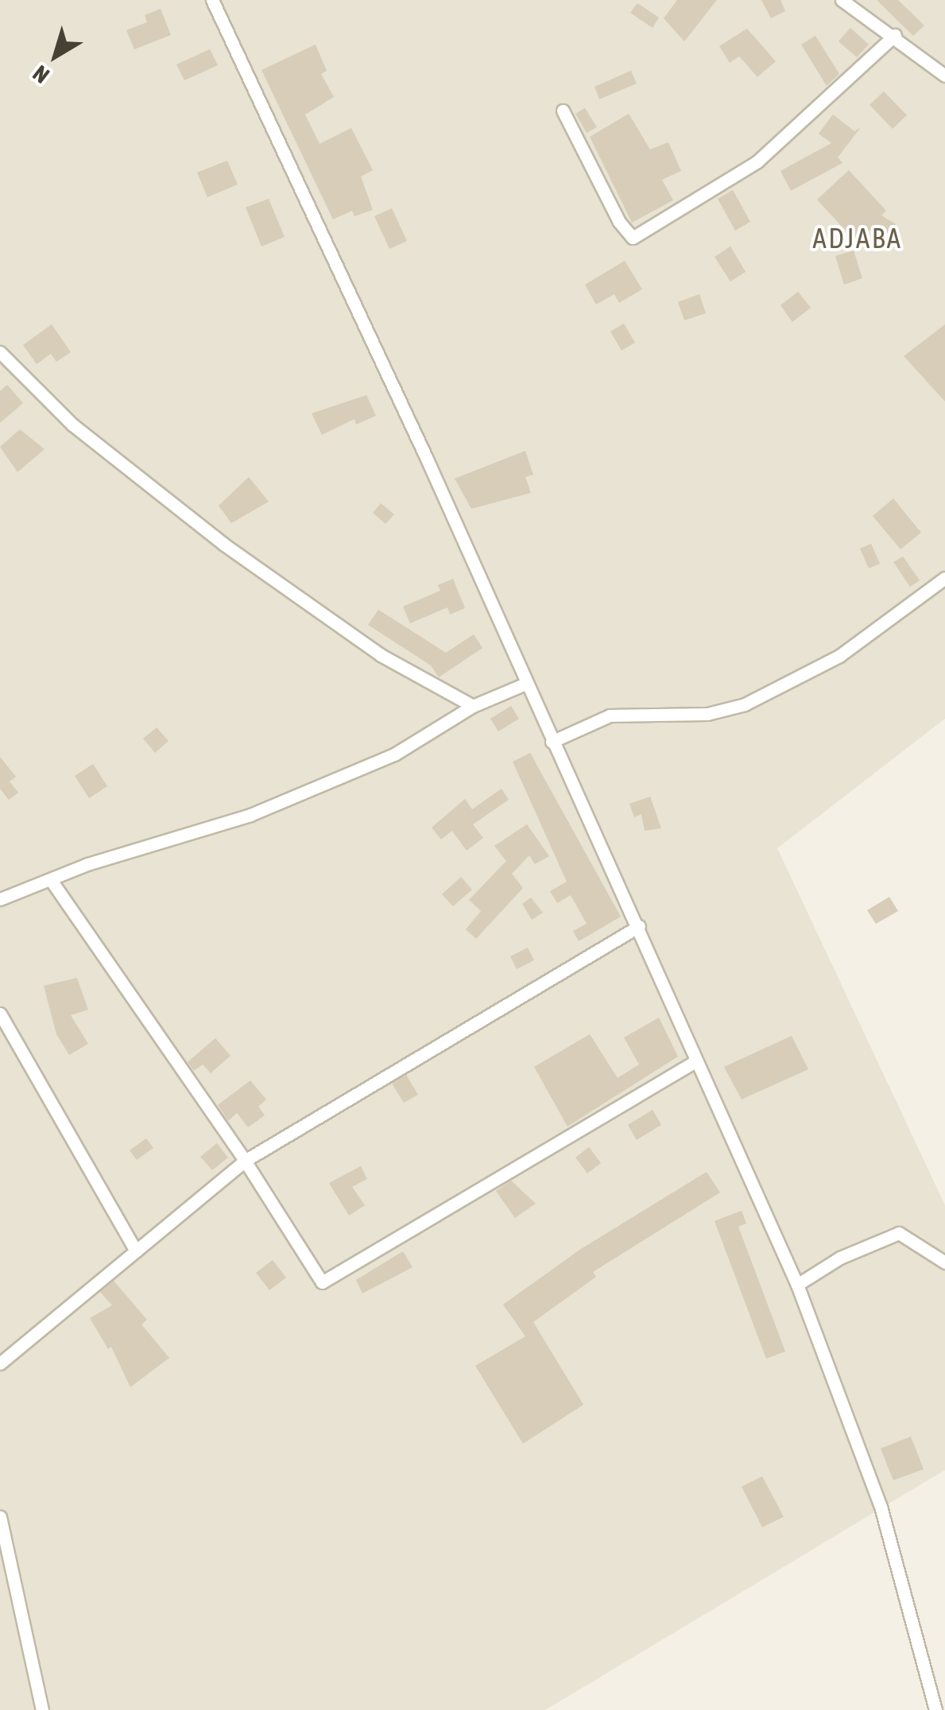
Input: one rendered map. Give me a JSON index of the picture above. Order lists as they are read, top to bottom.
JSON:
{
  "districts": ["ADJABA"],
  "north": "bottom left"
}
